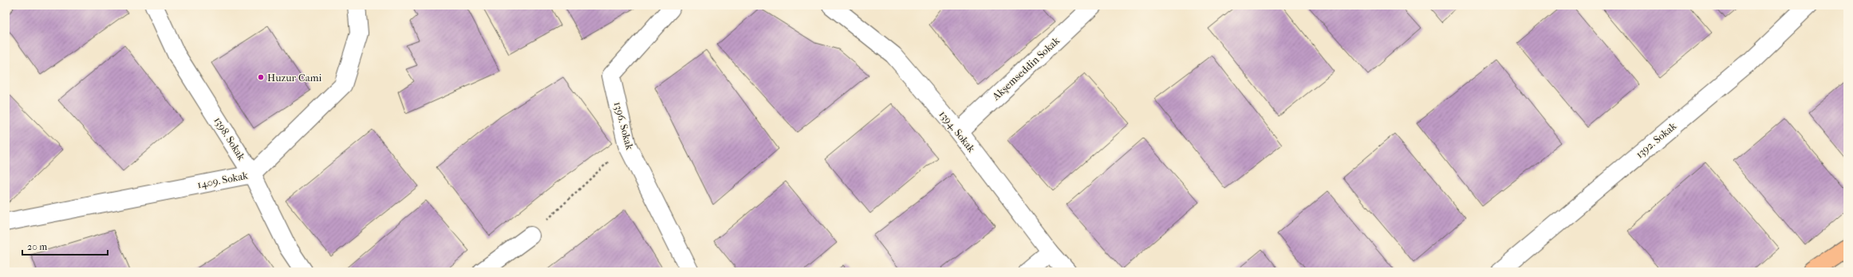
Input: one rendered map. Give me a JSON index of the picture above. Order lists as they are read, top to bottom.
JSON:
{
  "streets": {
    "street": [
      "Akşemseddin Sokak",
      "1396. Sokak",
      "1394. Sokak",
      "1398. Sokak",
      "1392. Sokak",
      "1409. Sokak"
    ]
  },
  "crossings": [
    ["Akşemseddin Sokak", "1394. Sokak"],
    ["1398. Sokak", "1409. Sokak"]
  ],
  "places": ["Huzur Cami"],
  "scale_bar": "20 m"
}
